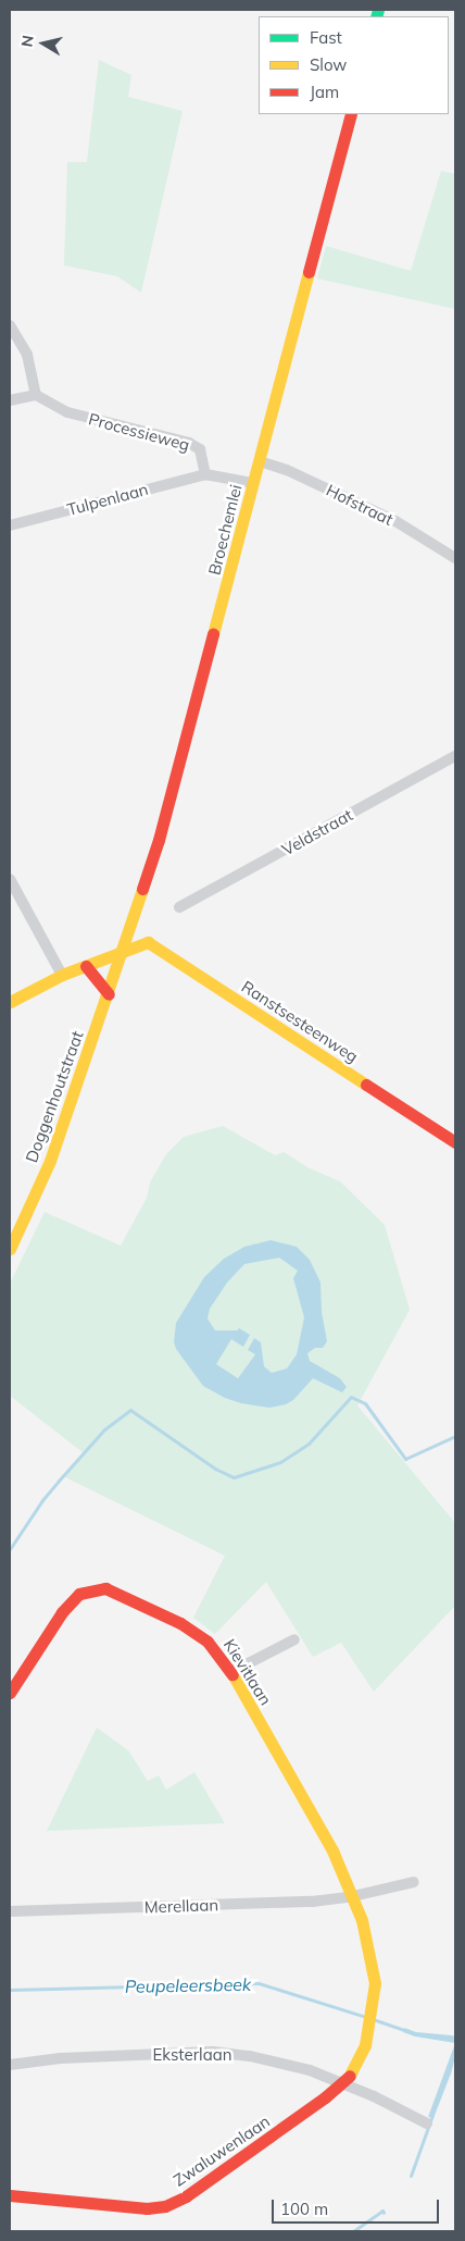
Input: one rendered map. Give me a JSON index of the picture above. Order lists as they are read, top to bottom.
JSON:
{
  "streets": {
    "street": [
      "Processieweg",
      "Tulpenlaan",
      "Hofstraat",
      "Broechemlei",
      "Veldstraat",
      "Ranstsesteenweg",
      "Doggenhoutstraat",
      "Kievitlaan",
      "Merellaan",
      "Eksterlaan",
      "Zwaluwenlaan"
    ]
  },
  "crossings": [
    ["Processieweg", "Tulpenlaan"],
    ["Hofstraat", "Broechemlei"],
    ["Broechemlei", "Ranstsesteenweg"],
    ["Broechemlei", "Doggenhoutstraat"],
    ["Ranstsesteenweg", "Doggenhoutstraat"],
    ["Kievitlaan", "Merellaan"],
    ["Kievitlaan", "Eksterlaan"],
    ["Kievitlaan", "Zwaluwenlaan"],
    ["Eksterlaan", "Zwaluwenlaan"]
  ],
  "water": ["Peupeleersbeek"],
  "legend": ["Fast", "Slow", "Jam"],
  "scale_bar": "100 m",
  "north": "left"
}
